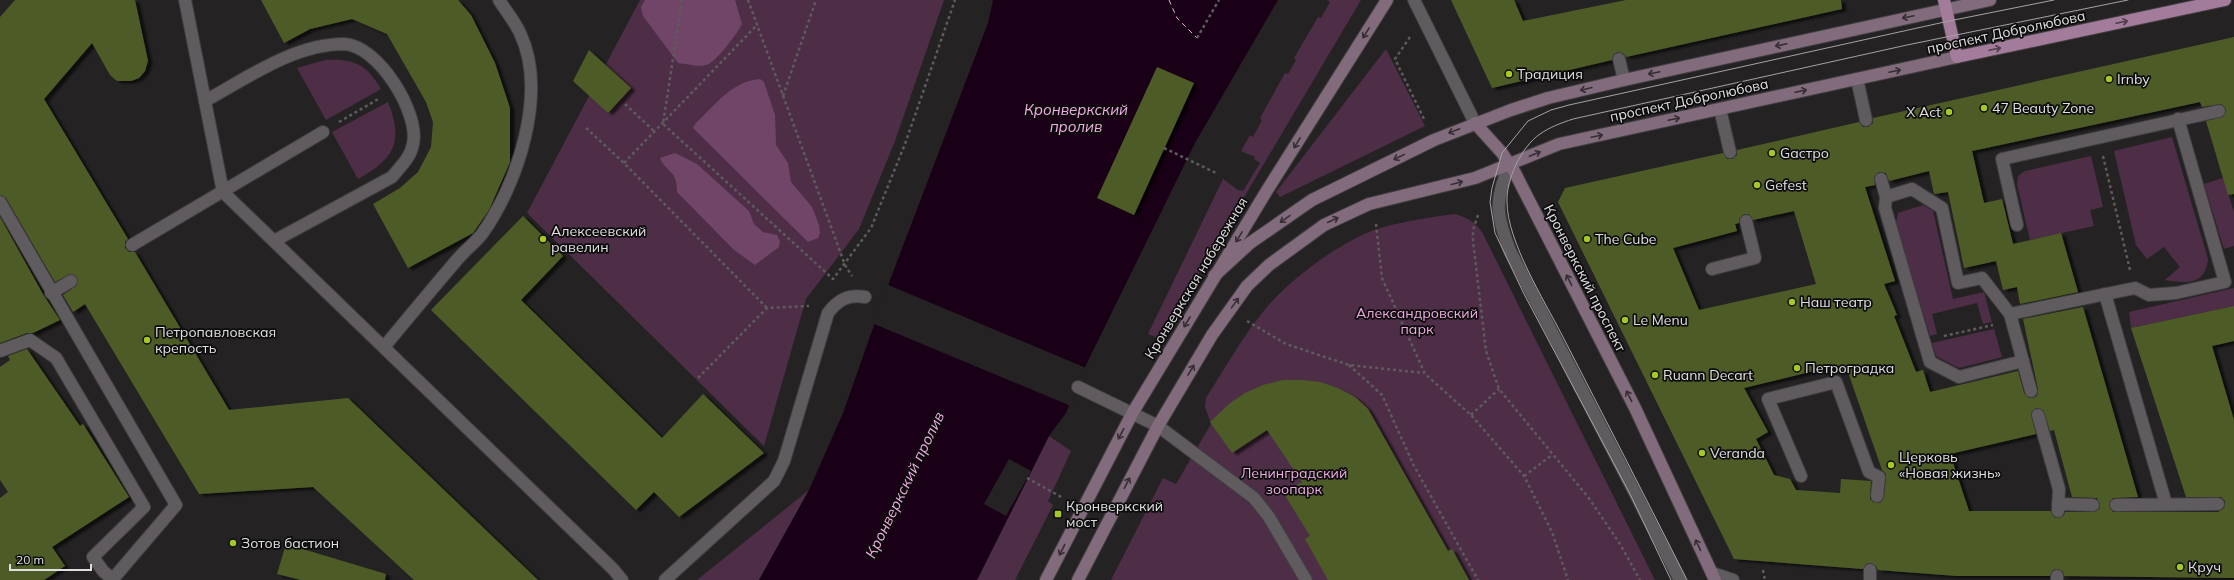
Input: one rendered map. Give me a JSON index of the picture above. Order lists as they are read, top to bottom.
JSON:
{
  "streets": {
    "main road": ["проспект Добролюбова", "Кронверкская набережная", "Кронверкский проспект"]
  },
  "crossings": [
    ["проспект Добролюбова", "Кронверкский проспект"]
  ],
  "one_way": ["Кронверкская набережная"],
  "water": ["Кронверкский пролив"],
  "parks": ["Александровский парк", "Ленинградский зоопарк"],
  "places": {
    "other": [
      "Традиция",
      "Irnby",
      "47 Beauty Zone",
      "X Act",
      "Gастро",
      "Gefest",
      "Алексеевский равелин",
      "The Cube",
      "Наш театр",
      "Le Menu",
      "Петропавловская крепость",
      "Петроградка",
      "Ruann Decart",
      "Veranda",
      "Церковь «Новая жизнь»",
      "Зотов бастион",
      "Круч"
    ],
    "transit": ["Кронверкский мост"]
  },
  "scale_bar": "20 m"
}
